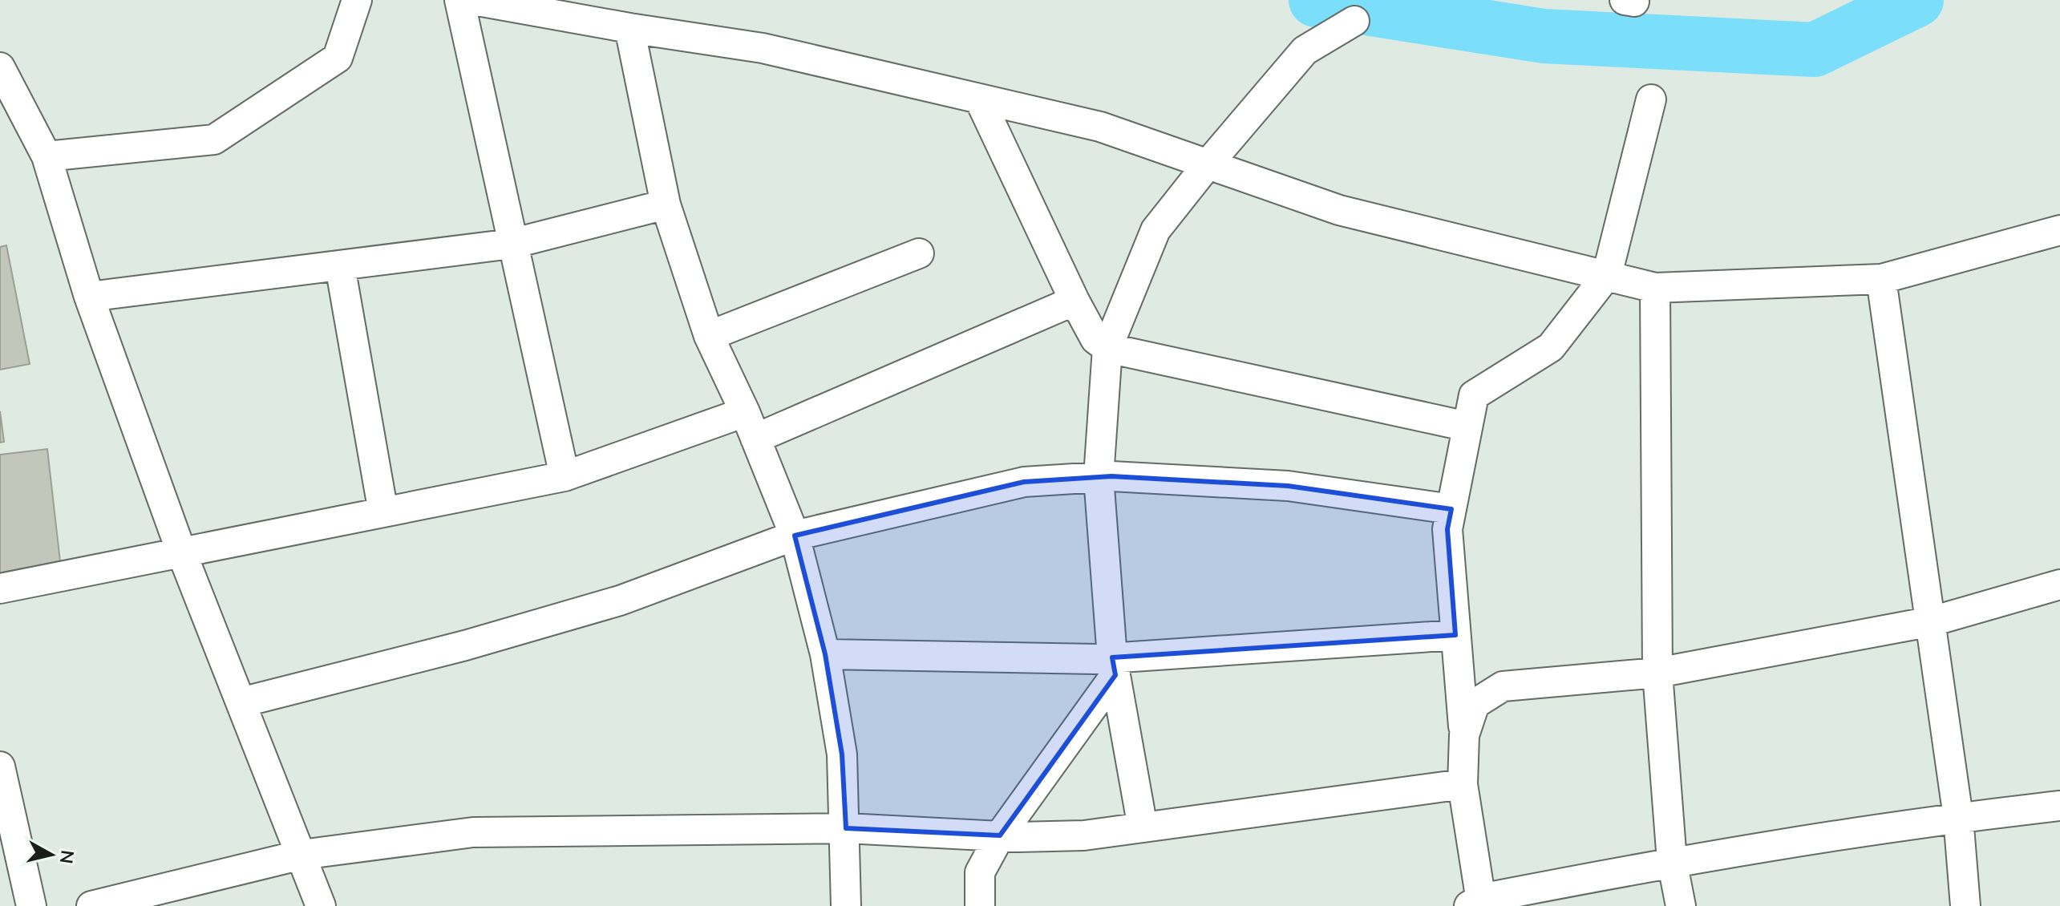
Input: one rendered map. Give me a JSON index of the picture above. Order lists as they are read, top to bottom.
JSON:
{
  "north": "right"
}
